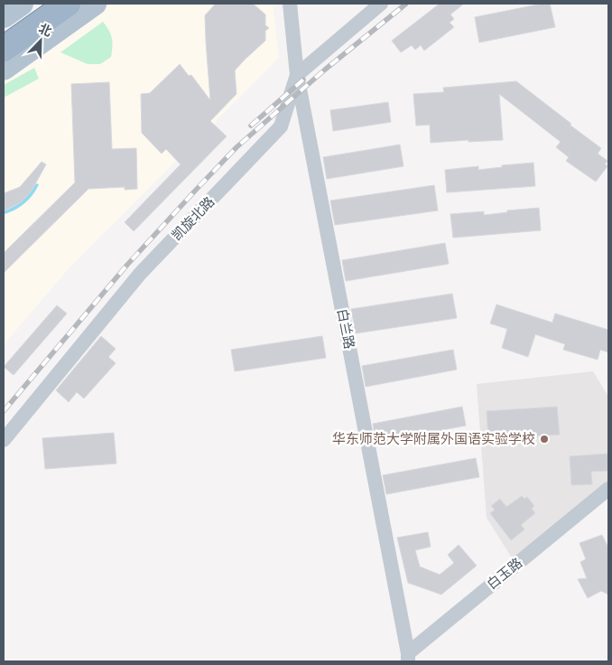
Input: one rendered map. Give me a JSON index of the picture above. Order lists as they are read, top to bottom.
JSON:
{
  "streets": {
    "street": ["凯旋北路", "白兰路", "白玉路"]
  },
  "crossings": [
    ["凯旋北路", "白兰路"],
    ["白兰路", "白玉路"]
  ],
  "places": ["华东师范大学附属外国语实验学校"],
  "north": "top right"
}
